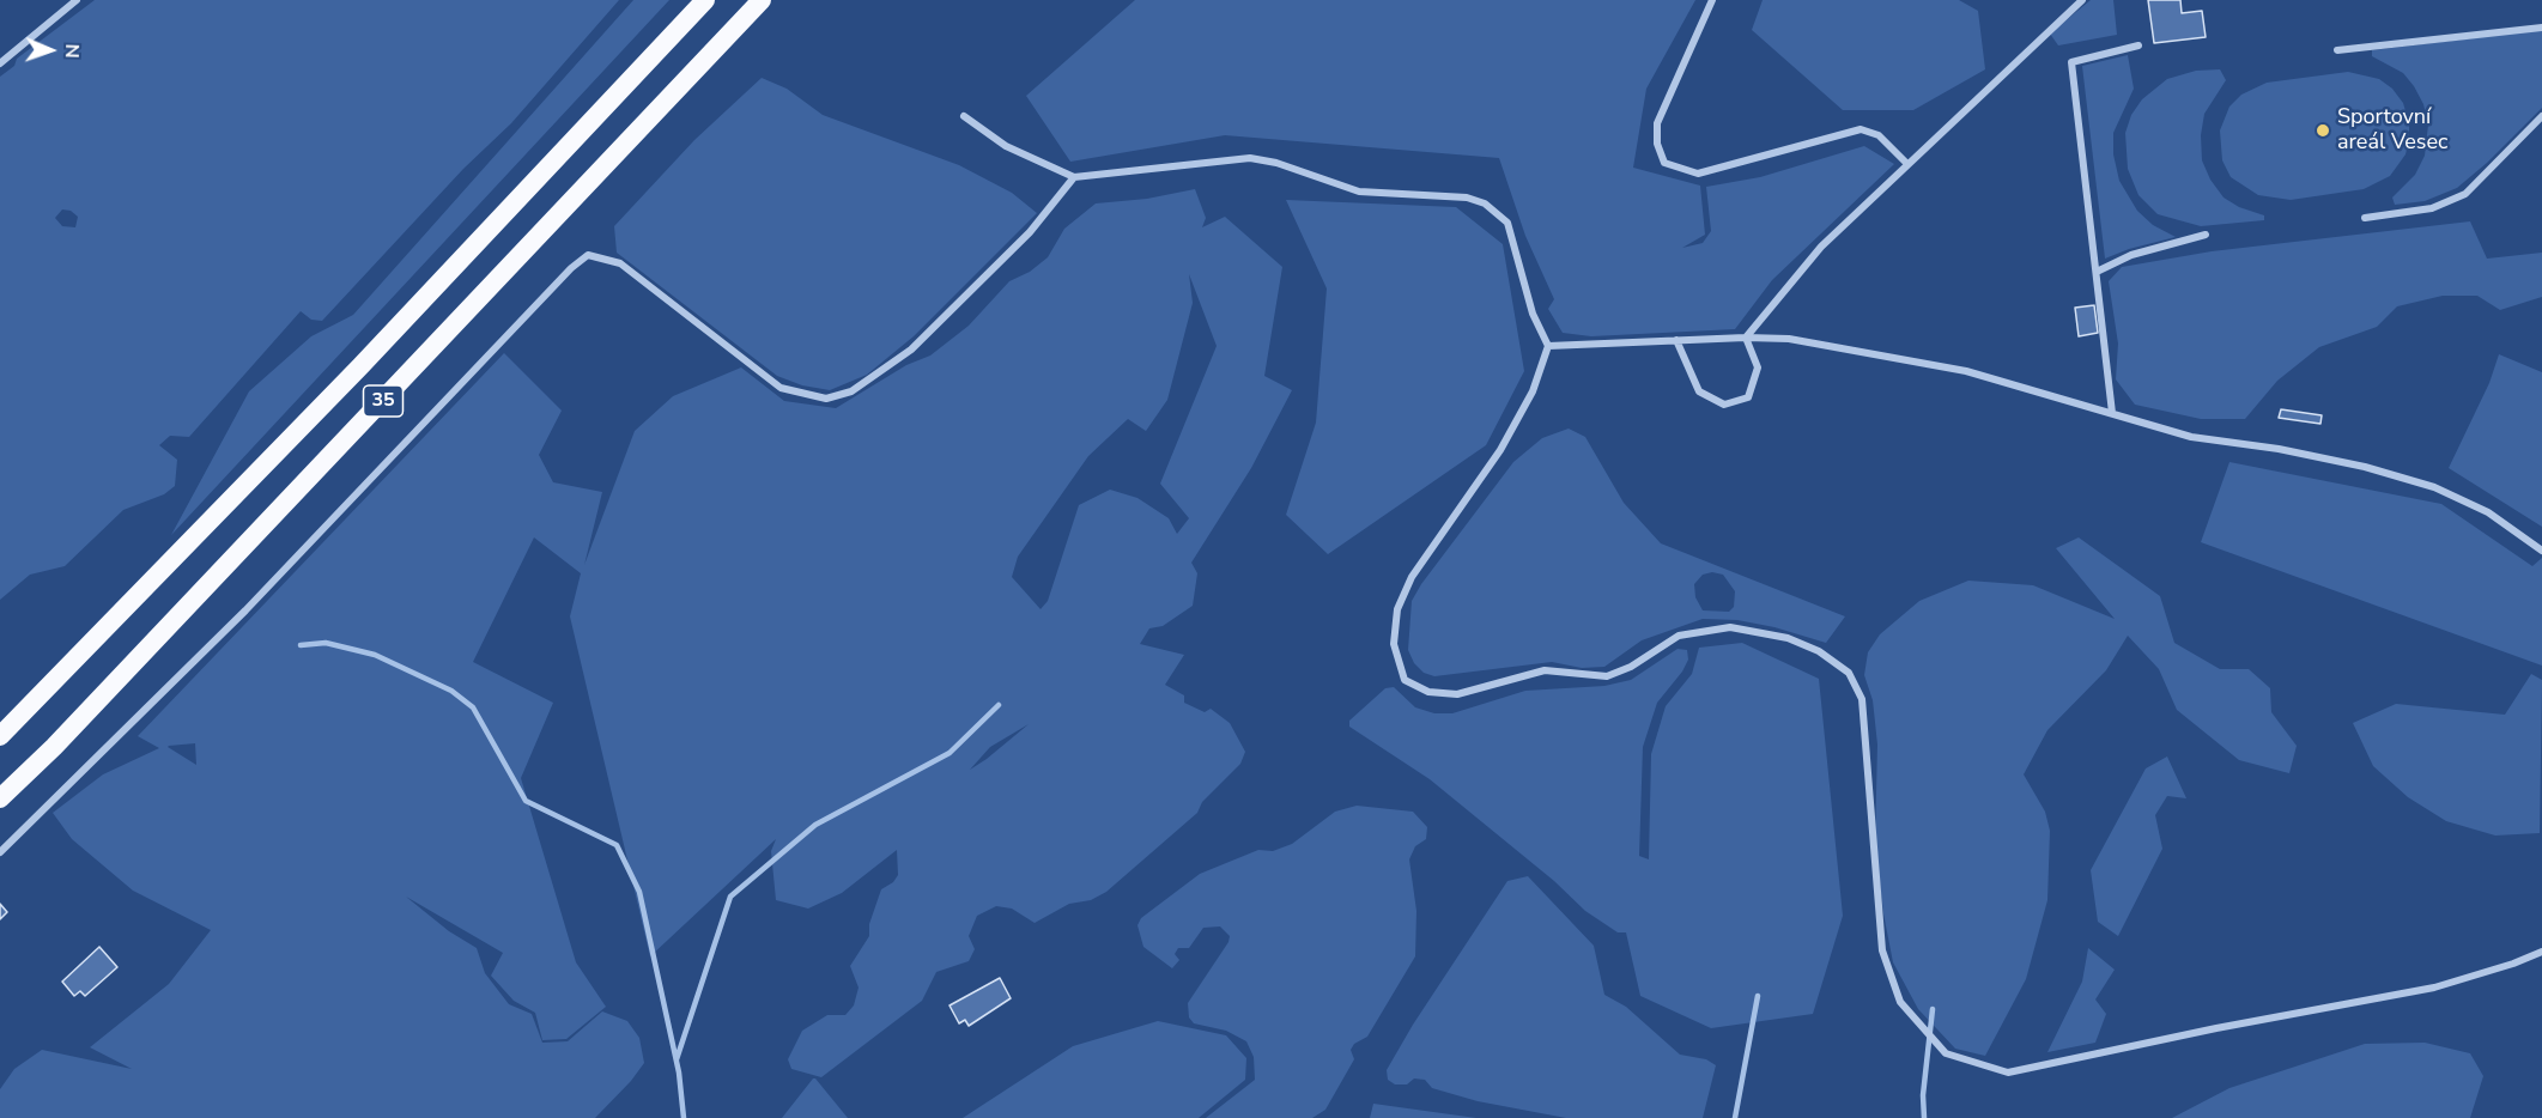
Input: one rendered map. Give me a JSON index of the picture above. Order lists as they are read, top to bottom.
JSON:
{
  "streets": {
    "highway": ["35"]
  },
  "places": ["Sportovní areál Vesec"],
  "north": "right"
}
